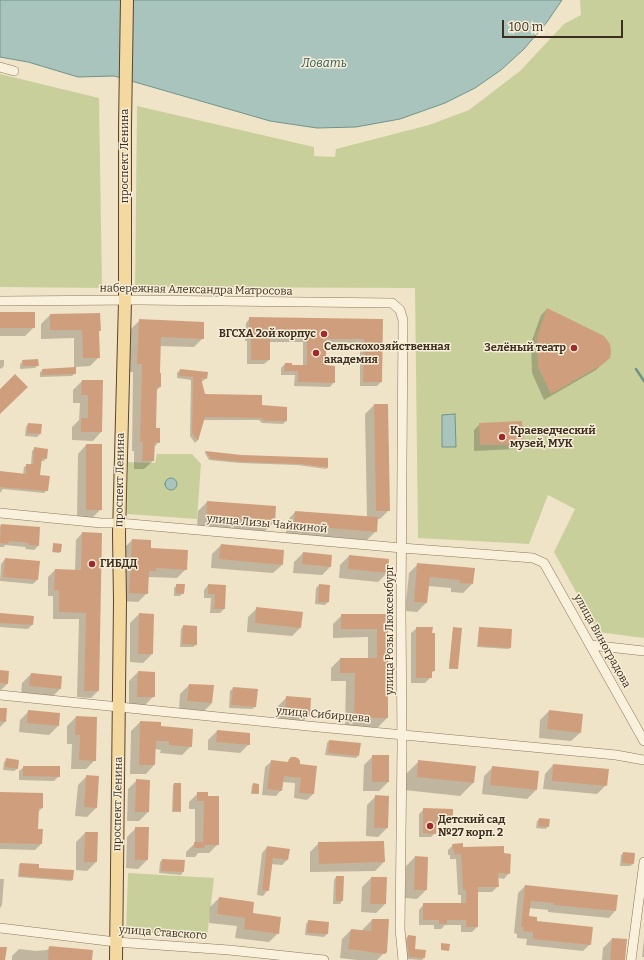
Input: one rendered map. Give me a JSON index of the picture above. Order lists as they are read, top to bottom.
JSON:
{
  "streets": {
    "main road": ["проспект Ленина"],
    "street": [
      "набережная Александра Матросова",
      "улица Лизы Чайкиной",
      "улица Розы Люксембург",
      "улица Виноградова",
      "улица Сибирцева",
      "улица Ставского"
    ]
  },
  "crossings": [
    ["проспект Ленина", "набережная Александра Матросова"],
    ["проспект Ленина", "улица Лизы Чайкиной"],
    ["проспект Ленина", "улица Сибирцева"],
    ["проспект Ленина", "улица Ставского"],
    ["набережная Александра Матросова", "улица Розы Люксембург"],
    ["улица Лизы Чайкиной", "улица Розы Люксембург"],
    ["улица Лизы Чайкиной", "улица Виноградова"],
    ["улица Розы Люксембург", "улица Сибирцева"]
  ],
  "water": ["Ловать"],
  "places": [
    "ВГСХА 2ой корпус",
    "Зелёный театр",
    "Сельскохозяйственная академия",
    "Краеведческий музей, МУК",
    "ГИБДД",
    "Детский сад №27 корп. 2"
  ],
  "scale_bar": "100 m"
}
